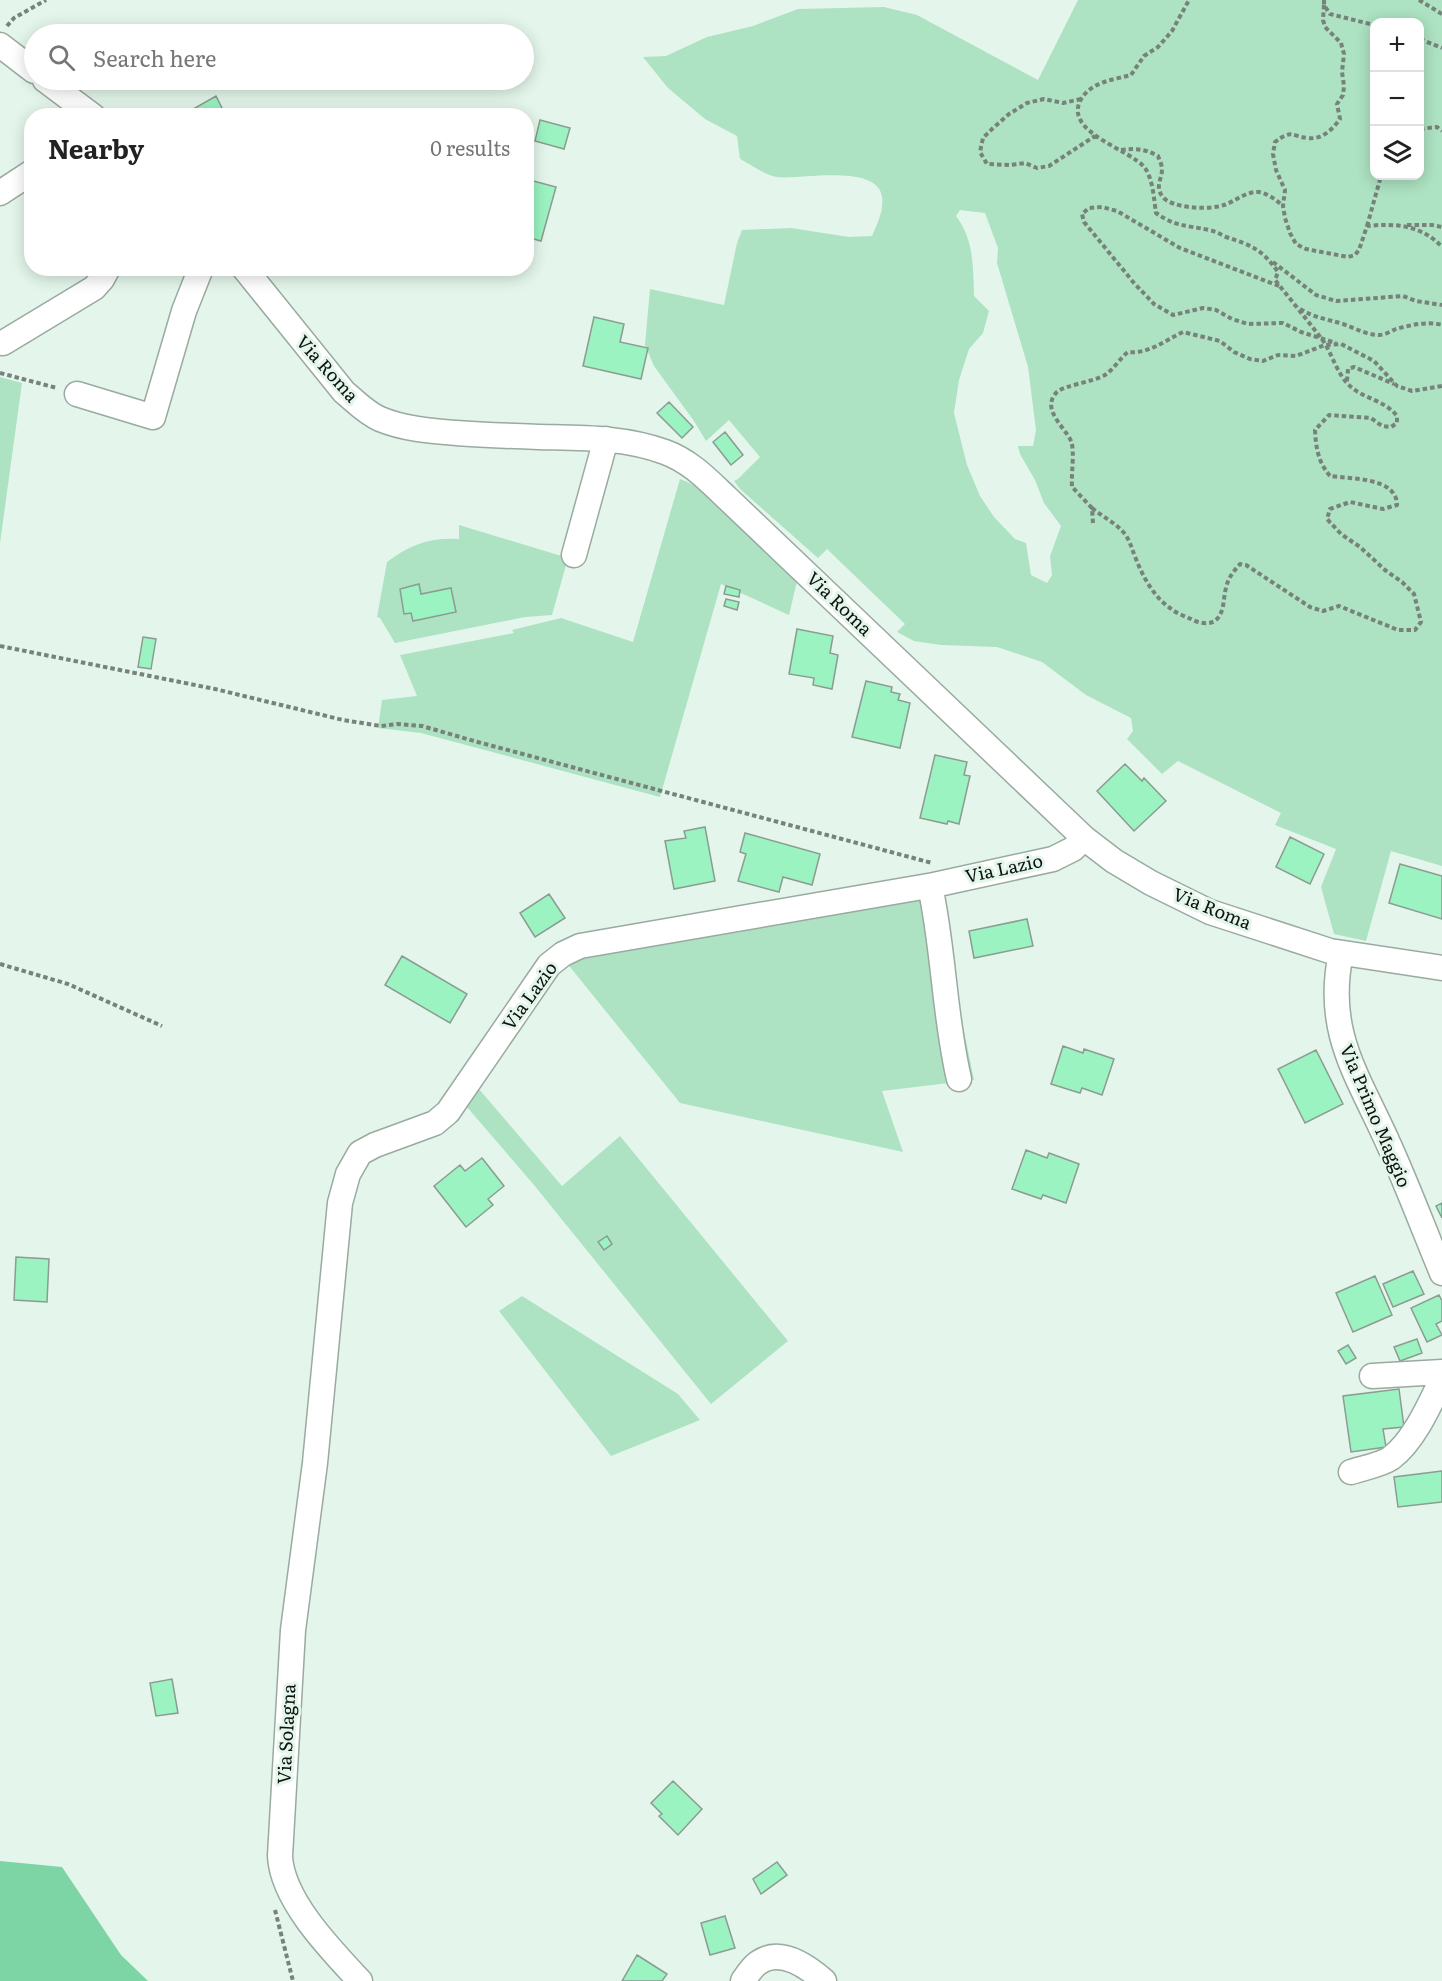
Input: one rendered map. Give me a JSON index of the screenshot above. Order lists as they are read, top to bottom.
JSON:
{
  "streets": {
    "street": [
      "Via Roma",
      "Via Lazio",
      "Via Primo Maggio",
      "Via Solagna"
    ]
  },
  "crossings": [
    ["Via Roma", "Via Lazio"],
    ["Via Roma", "Via Primo Maggio"],
    ["Via Lazio", "Via Solagna"]
  ],
  "page": {
    "map_buttons": ["+", "−"],
    "search": "Search here",
    "heading": ["Nearby", "0 results"]
  }
}
